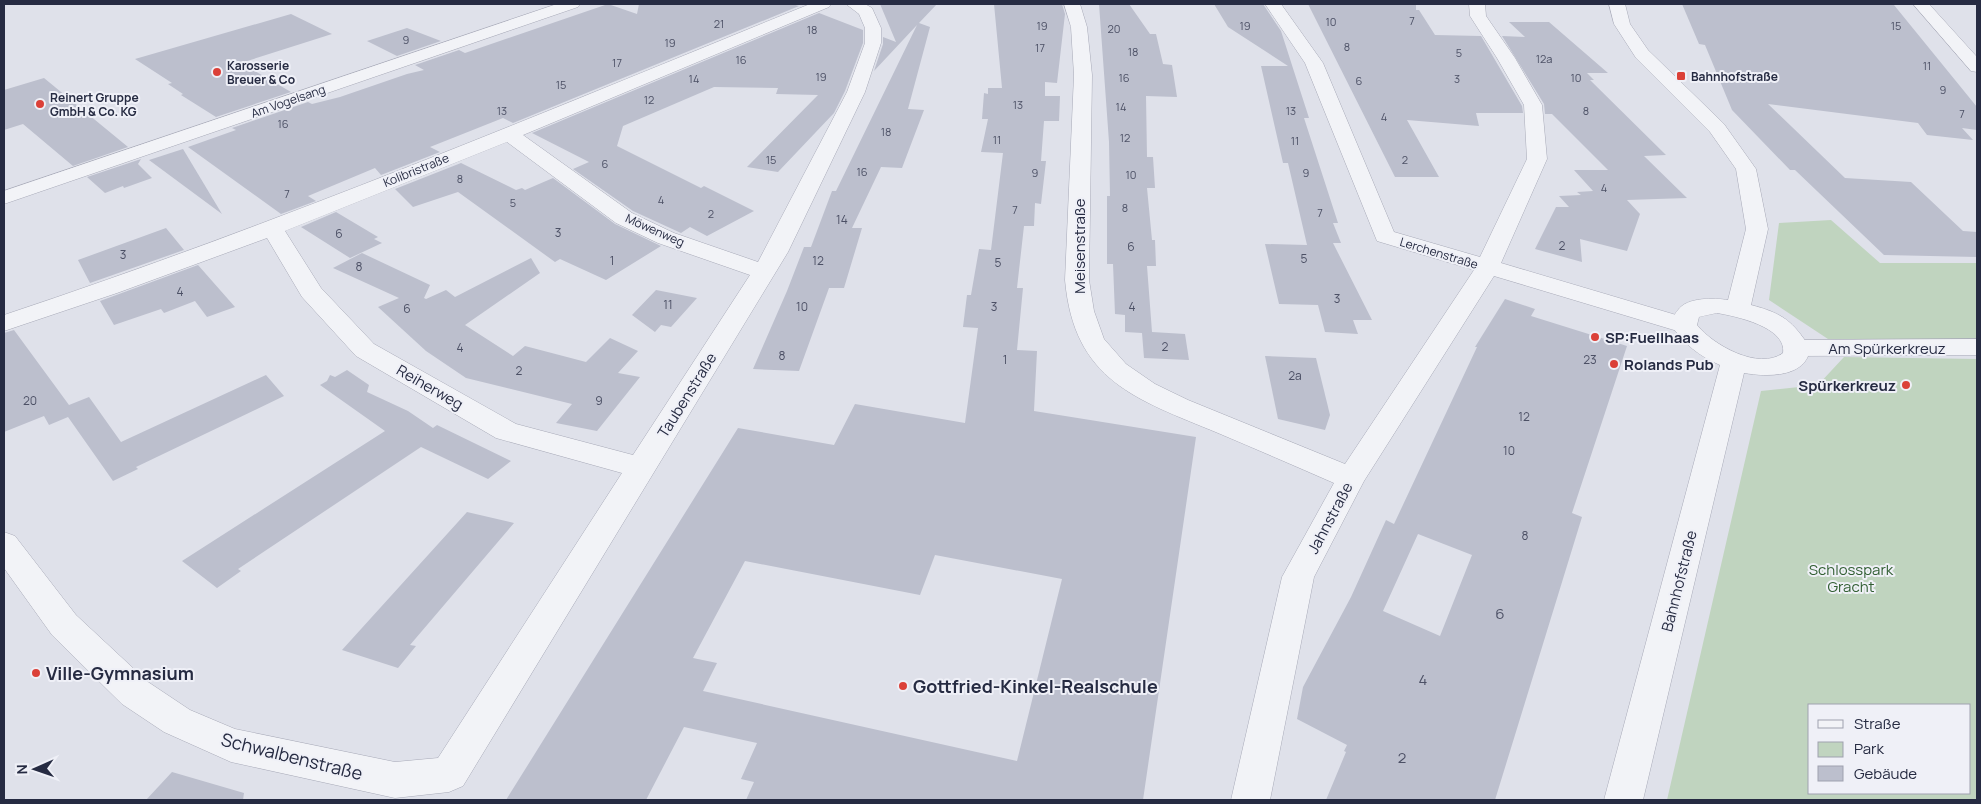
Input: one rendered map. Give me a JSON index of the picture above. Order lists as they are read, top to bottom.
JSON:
{
  "streets": {
    "street": [
      "Am Vogelsang",
      "Kolibristraße",
      "Möwenweg",
      "Meisenstraße",
      "Lerchenstraße",
      "Am Spürkerkreuz",
      "Reiherweg",
      "Taubenstraße",
      "Jahnstraße",
      "Bahnhofstraße",
      "Schwalbenstraße"
    ]
  },
  "crossings": [
    ["Kolibristraße", "Möwenweg"],
    ["Kolibristraße", "Reiherweg"],
    ["Möwenweg", "Taubenstraße"],
    ["Meisenstraße", "Jahnstraße"],
    ["Lerchenstraße", "Jahnstraße"],
    ["Reiherweg", "Taubenstraße"],
    ["Taubenstraße", "Schwalbenstraße"]
  ],
  "parks": ["Schlosspark Gracht"],
  "places": {
    "other": [
      "Karosserie Breuer & Co",
      "Reinert Gruppe GmbH & Co. KG",
      "SP:Fuellhaas",
      "Rolands Pub",
      "Spürkerkreuz",
      "Ville-Gymnasium",
      "Gottfried-Kinkel-Realschule"
    ],
    "transit": ["Bahnhofstraße"]
  },
  "house_numbers": [
    "7",
    "10",
    "21",
    "19",
    "19",
    "15",
    "20",
    "18",
    "9",
    "19",
    "8",
    "17",
    "18",
    "5",
    "12a",
    "16",
    "17",
    "11",
    "19",
    "16",
    "10",
    "14",
    "3",
    "6",
    "15",
    "9",
    "12",
    "13",
    "14",
    "13",
    "13",
    "8",
    "7",
    "4",
    "16",
    "18",
    "12",
    "11",
    "11",
    "15",
    "2",
    "6",
    "16",
    "9",
    "9",
    "10",
    "8",
    "4",
    "7",
    "4",
    "5",
    "8",
    "7",
    "7",
    "2",
    "14",
    "3",
    "6",
    "2",
    "6",
    "3",
    "5",
    "1",
    "12",
    "5",
    "8",
    "4",
    "3",
    "11",
    "10",
    "3",
    "4",
    "6",
    "2",
    "4",
    "8",
    "1",
    "23",
    "2",
    "2a",
    "20",
    "9",
    "12",
    "10",
    "8",
    "6",
    "4",
    "2"
  ],
  "legend": ["Straße", "Park", "Gebäude"],
  "north": "left"
}
